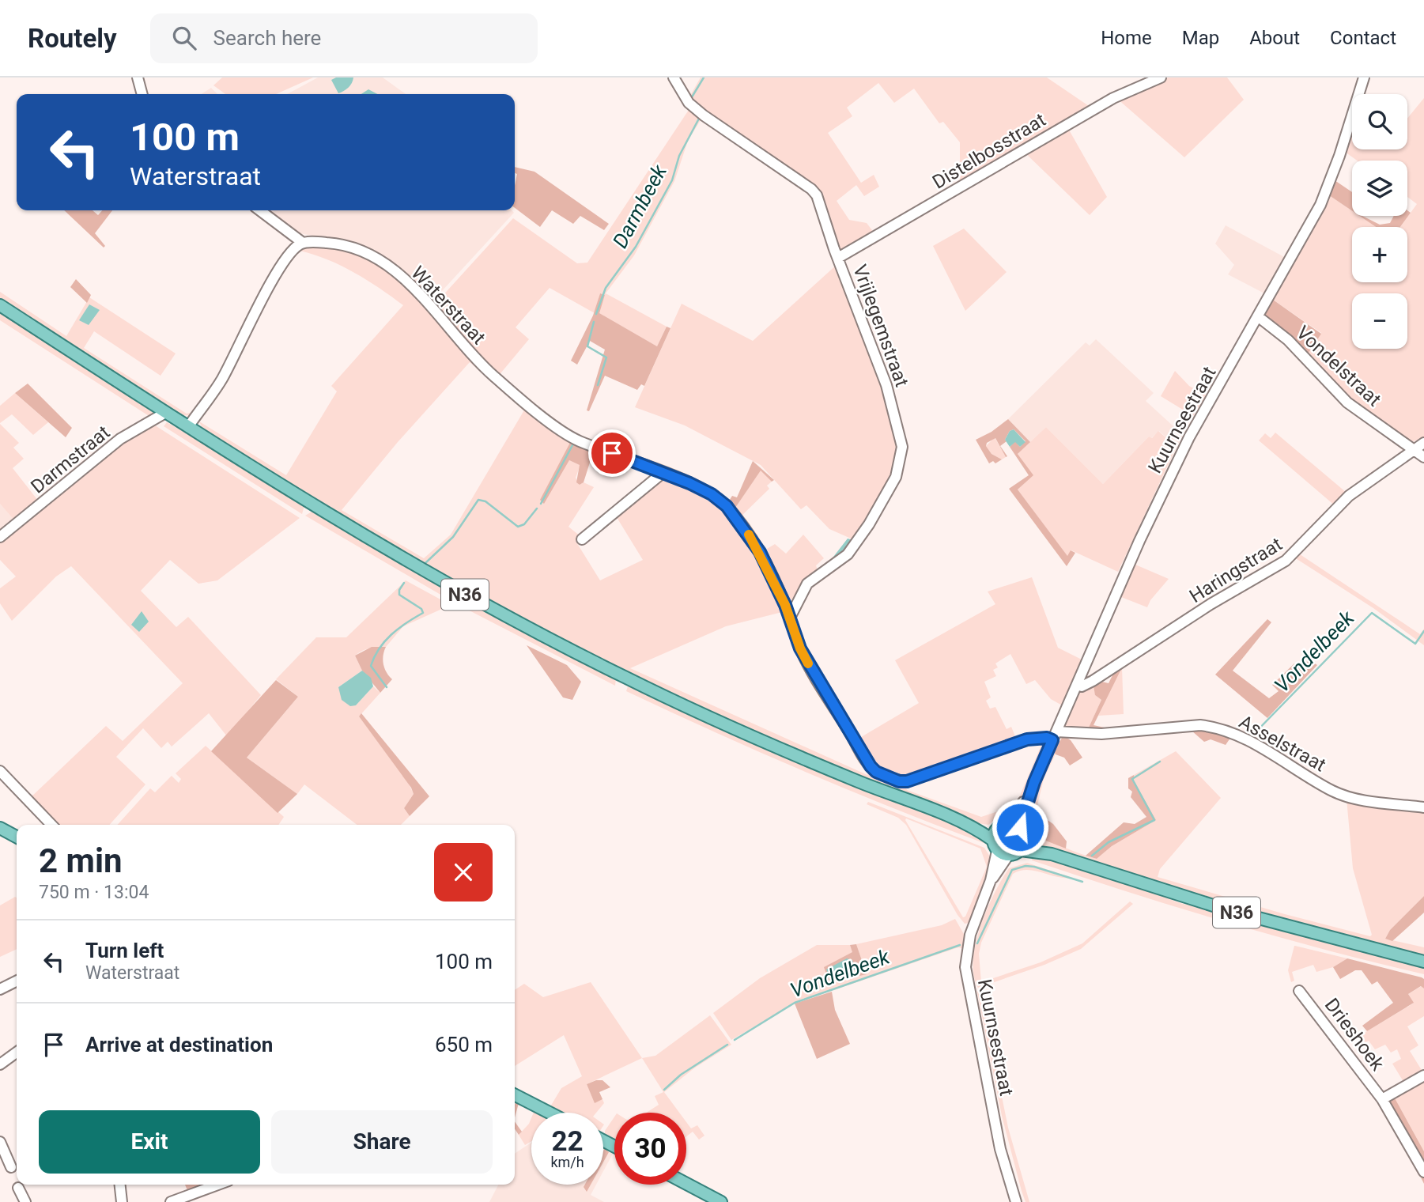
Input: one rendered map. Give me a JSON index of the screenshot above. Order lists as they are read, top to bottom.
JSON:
{
  "streets": {
    "main road": ["N36"],
    "street": [
      "Distelbosstraat",
      "Waterstraat",
      "Vrijlegemstraat",
      "Vondelstraat",
      "Kuurnsestraat",
      "Darmstraat",
      "Haringstraat",
      "Asselstraat",
      "Drieshoek"
    ]
  },
  "crossings": [
    ["Distelbosstraat", "Vrijlegemstraat"],
    ["Waterstraat", "Vrijlegemstraat"],
    ["Waterstraat", "Kuurnsestraat"],
    ["Waterstraat", "Asselstraat"],
    ["Vondelstraat", "Kuurnsestraat"],
    ["Vondelstraat", "Haringstraat"],
    ["Kuurnsestraat", "Haringstraat"],
    ["Kuurnsestraat", "N36"],
    ["Kuurnsestraat", "Asselstraat"],
    ["Darmstraat", "N36"]
  ],
  "water": ["Darmbeek", "Vondelbeek"],
  "page": {
    "header": "Routely",
    "search": "Search here",
    "nav": [
      "Home",
      "Map",
      "About",
      "Contact"
    ],
    "map_buttons": ["+", "−"],
    "turn": ["100 m", "Waterstraat"],
    "heading": ["2 min", "750 m · 13:04"],
    "list": [
      {
        "name": "Turn left",
        "note": "Waterstraat",
        "value": "100 m"
      },
      {
        "name": "Arrive at destination",
        "value": "650 m"
      }
    ],
    "buttons": ["Exit", "Share"],
    "speed": "22 km/h",
    "limit": "30"
  }
}
